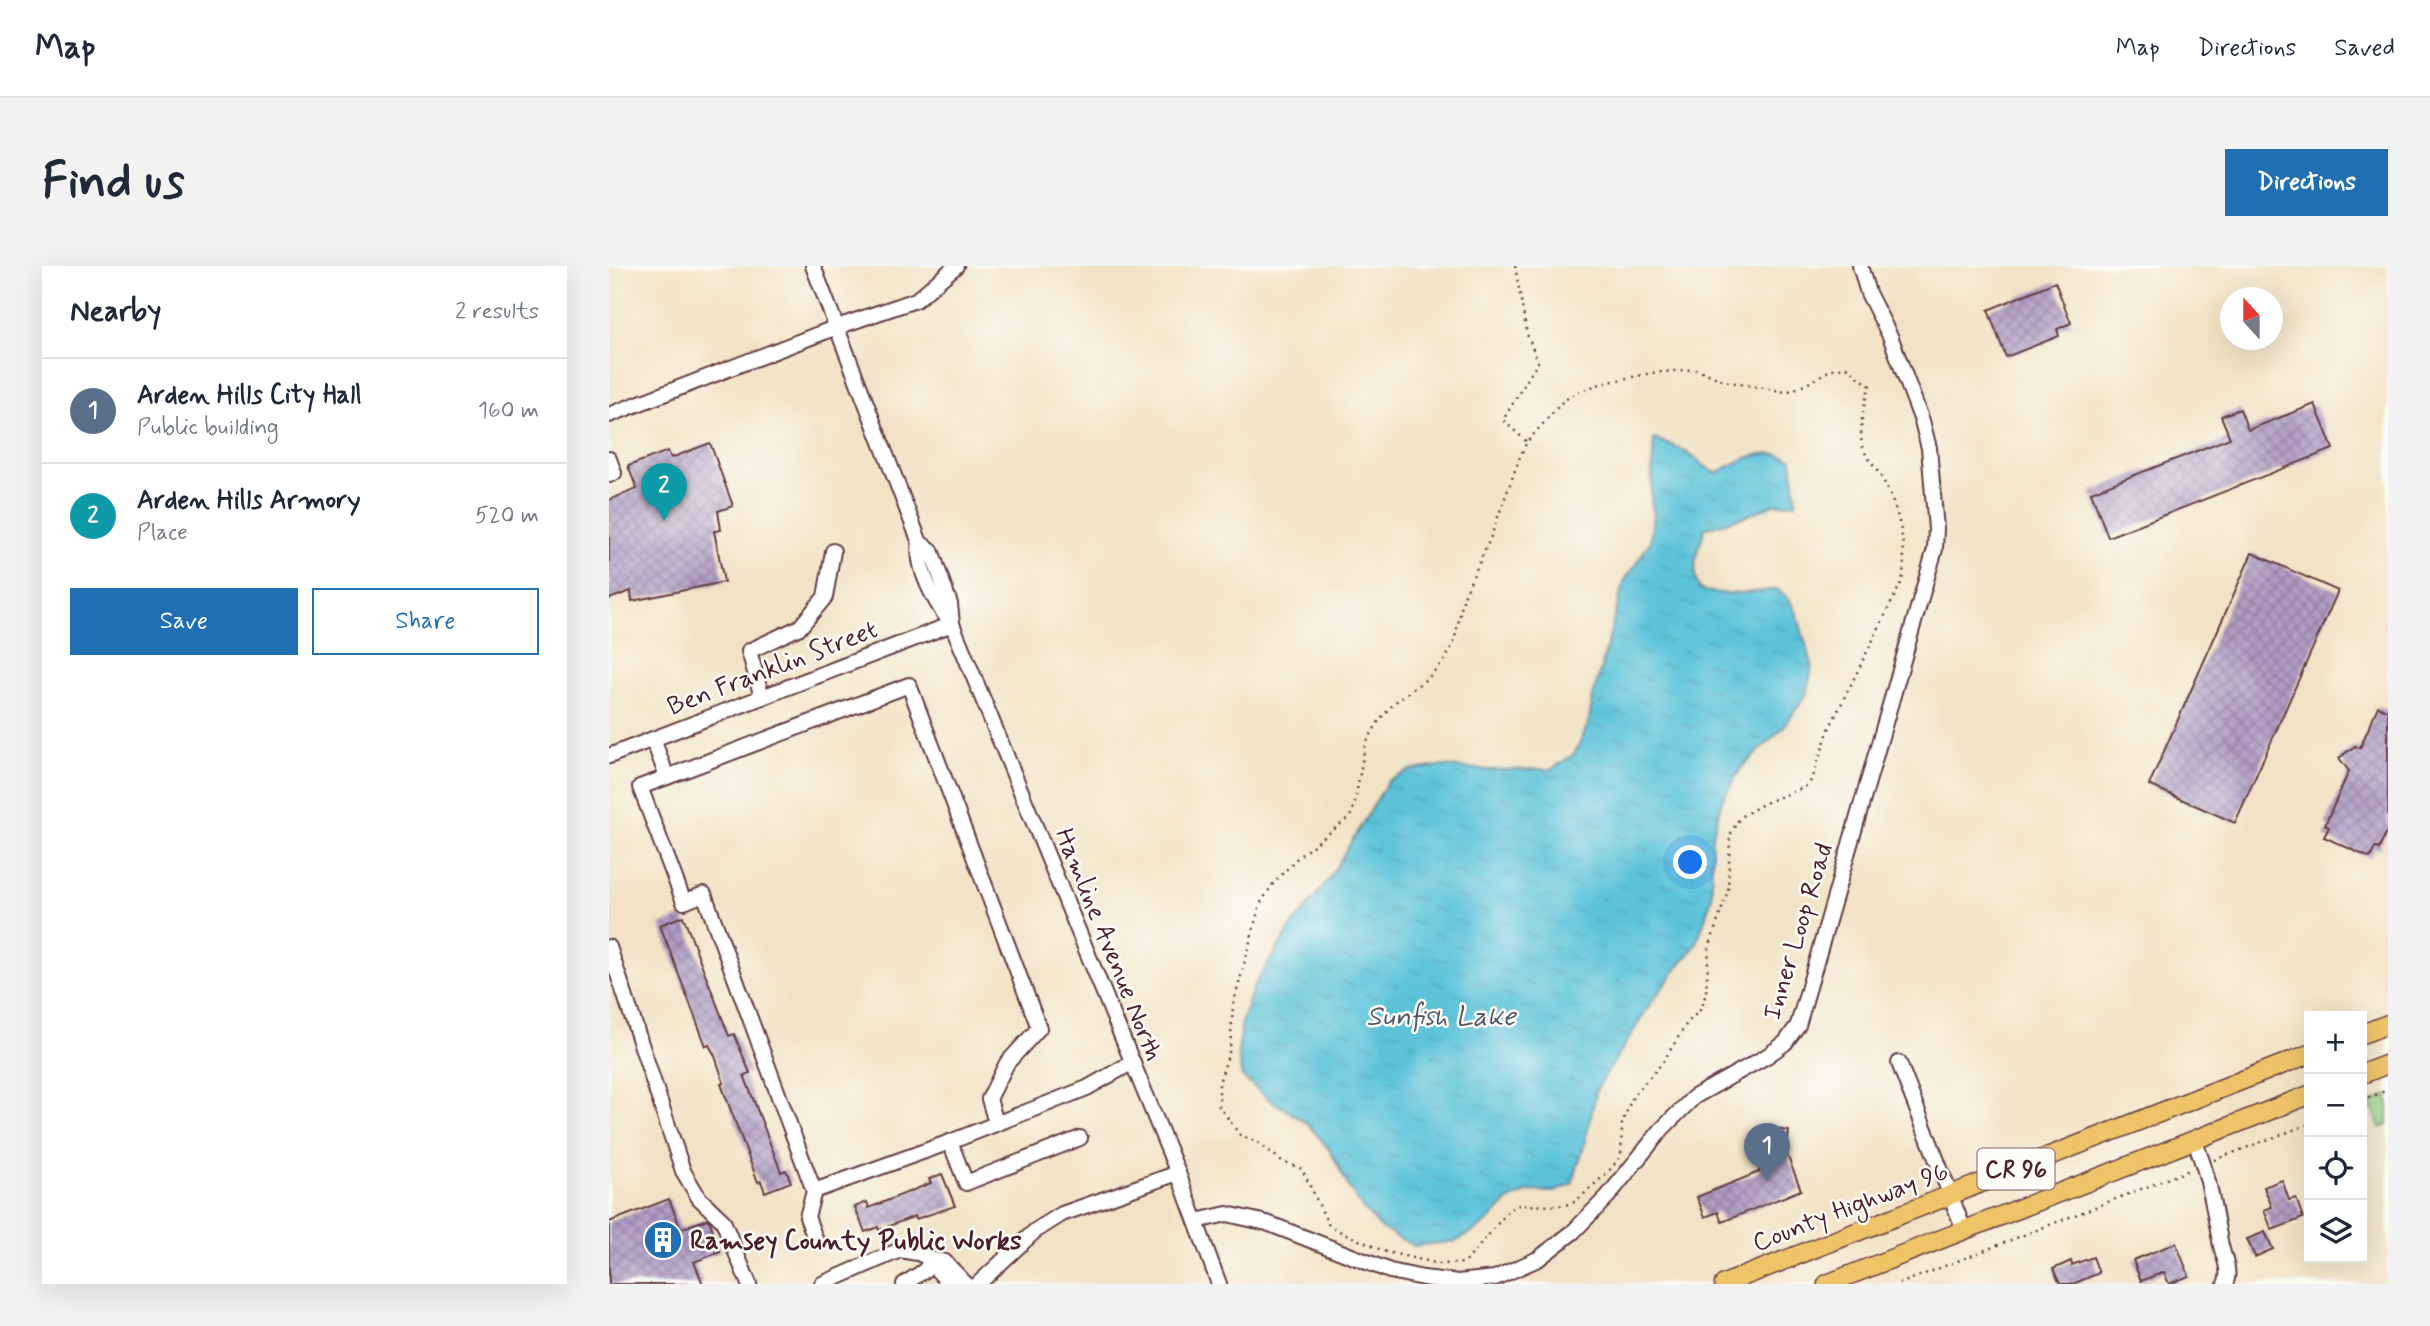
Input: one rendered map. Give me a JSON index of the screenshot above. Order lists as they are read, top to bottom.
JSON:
{
  "streets": {
    "main road": ["CR 96", "County Highway 96"],
    "street": ["Ben Franklin Street", "Inner Loop Road", "Hamline Avenue North"]
  },
  "crossings": [
    ["Ben Franklin Street", "Hamline Avenue North"],
    ["Inner Loop Road", "Hamline Avenue North"]
  ],
  "water": ["Sunfish Lake"],
  "places": {
    "building": ["Ramsey County Public Works"]
  },
  "north": "top",
  "page": {
    "header": "Map",
    "nav": ["Map", "Directions", "Saved"],
    "buttons": [
      "Directions",
      ["Save", "Share"]
    ],
    "title": "Find us",
    "heading": ["Nearby", "2 results"],
    "list": [
      {
        "mark": "1",
        "name": "Arden Hills City Hall",
        "note": "Public building",
        "value": "160 m"
      },
      {
        "mark": "2",
        "name": "Arden Hills Armory",
        "note": "Place",
        "value": "520 m"
      }
    ],
    "pins": ["2", "1"],
    "map_buttons": ["+", "−"]
  }
}
